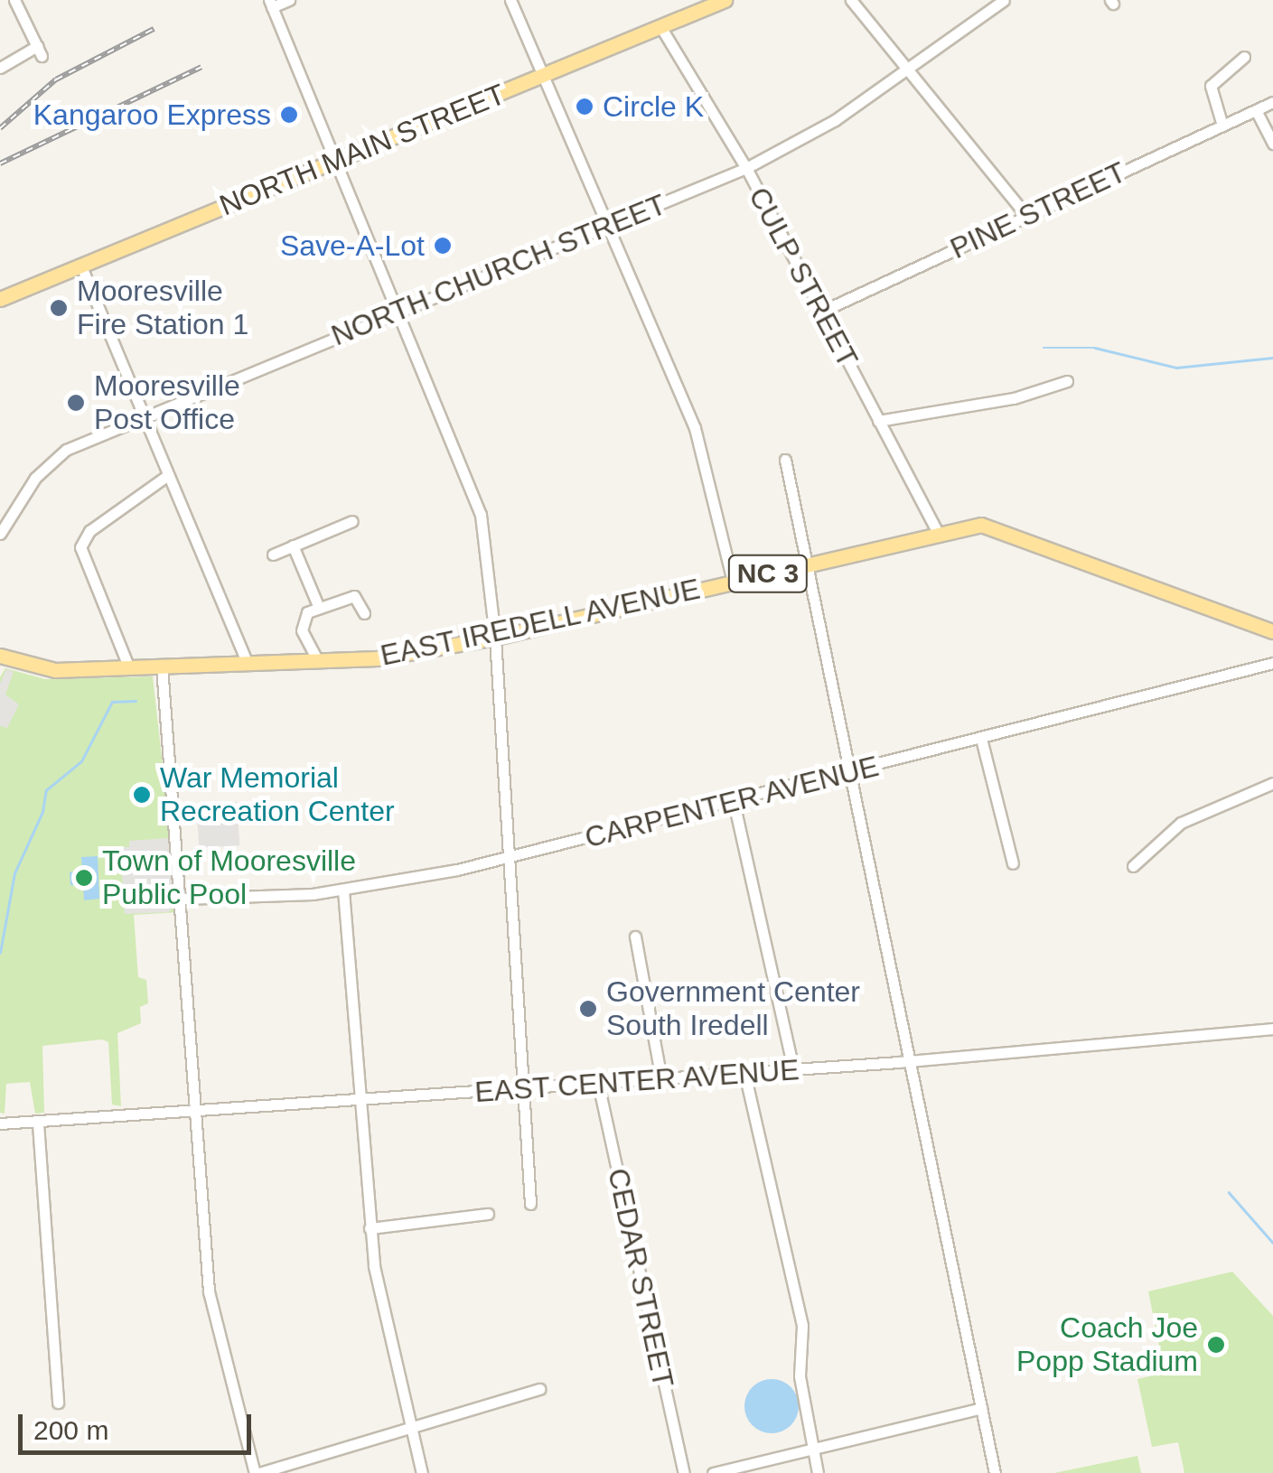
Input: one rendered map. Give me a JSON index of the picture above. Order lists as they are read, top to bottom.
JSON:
{
  "streets": {
    "main road": ["NORTH MAIN STREET", "NC 3", "EAST IREDELL AVENUE"],
    "street": [
      "PINE STREET",
      "NORTH CHURCH STREET",
      "CULP STREET",
      "CARPENTER AVENUE",
      "EAST CENTER AVENUE",
      "CEDAR STREET"
    ]
  },
  "crossings": [
    ["NORTH MAIN STREET", "CULP STREET"],
    ["PINE STREET", "CULP STREET"],
    ["NORTH CHURCH STREET", "CULP STREET"],
    ["CULP STREET", "EAST IREDELL AVENUE"],
    ["EAST CENTER AVENUE", "CEDAR STREET"]
  ],
  "places": [
    "Circle K",
    "Kangaroo Express",
    "Save-A-Lot",
    "Mooresville Fire Station 1",
    "Mooresville Post Office",
    "War Memorial Recreation Center",
    "Town of Mooresville Public Pool",
    "Government Center South Iredell",
    "Coach Joe Popp Stadium"
  ],
  "scale_bar": "200 m"
}
